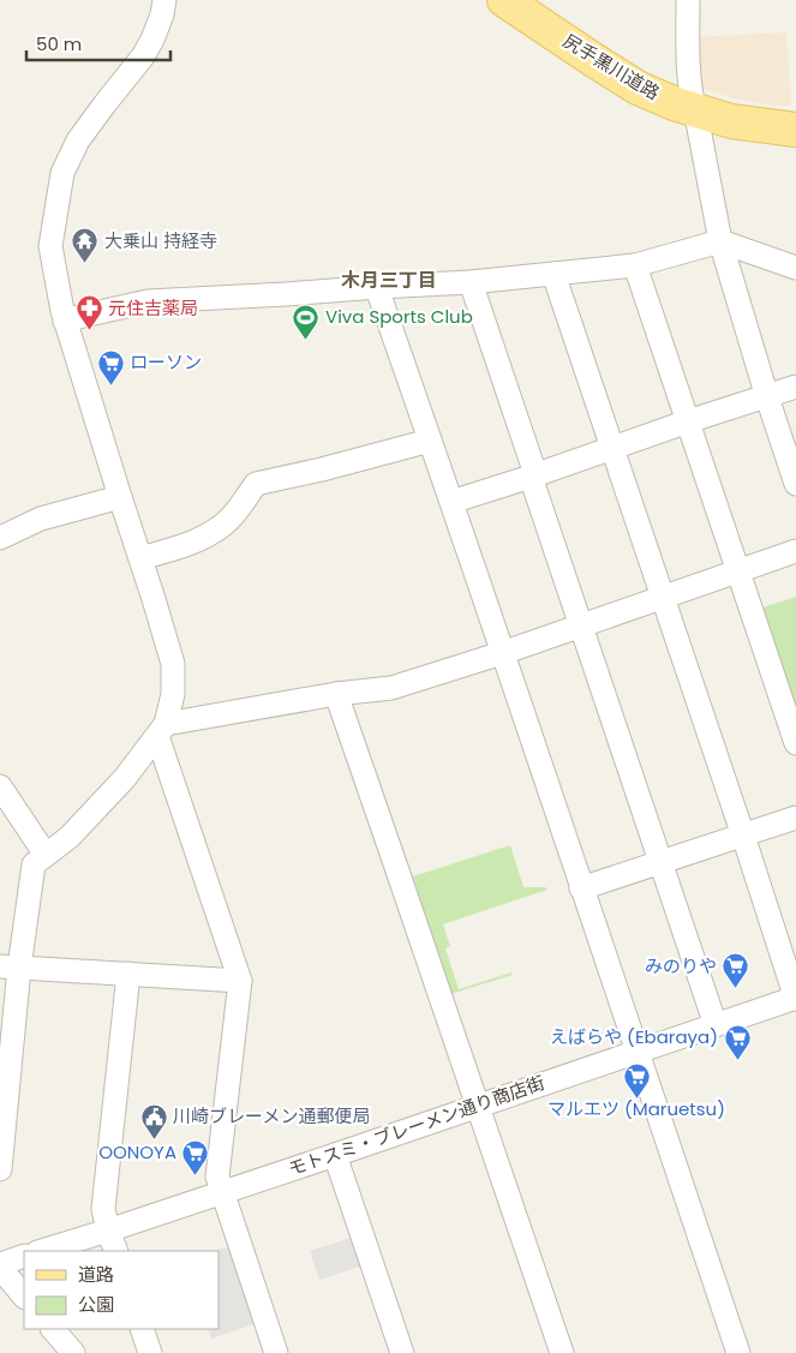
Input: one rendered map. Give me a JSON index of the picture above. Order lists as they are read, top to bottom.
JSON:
{
  "streets": {
    "main road": ["尻手黒川道路"],
    "street": ["モトスミ・ブレーメン通り商店街"]
  },
  "districts": ["木月三丁目"],
  "places": {
    "temple": ["大乗山 持経寺"],
    "pharmacy": ["元住吉薬局"],
    "sports": ["Viva Sports Club"],
    "supermarket": [
      "ローソン",
      "みのりや",
      "えばらや (Ebaraya)",
      "マルエツ (Maruetsu)",
      "OONOYA"
    ],
    "public building": ["川崎ブレーメン通郵便局"]
  },
  "legend": ["道路", "公園"],
  "scale_bar": "50 m"
}
